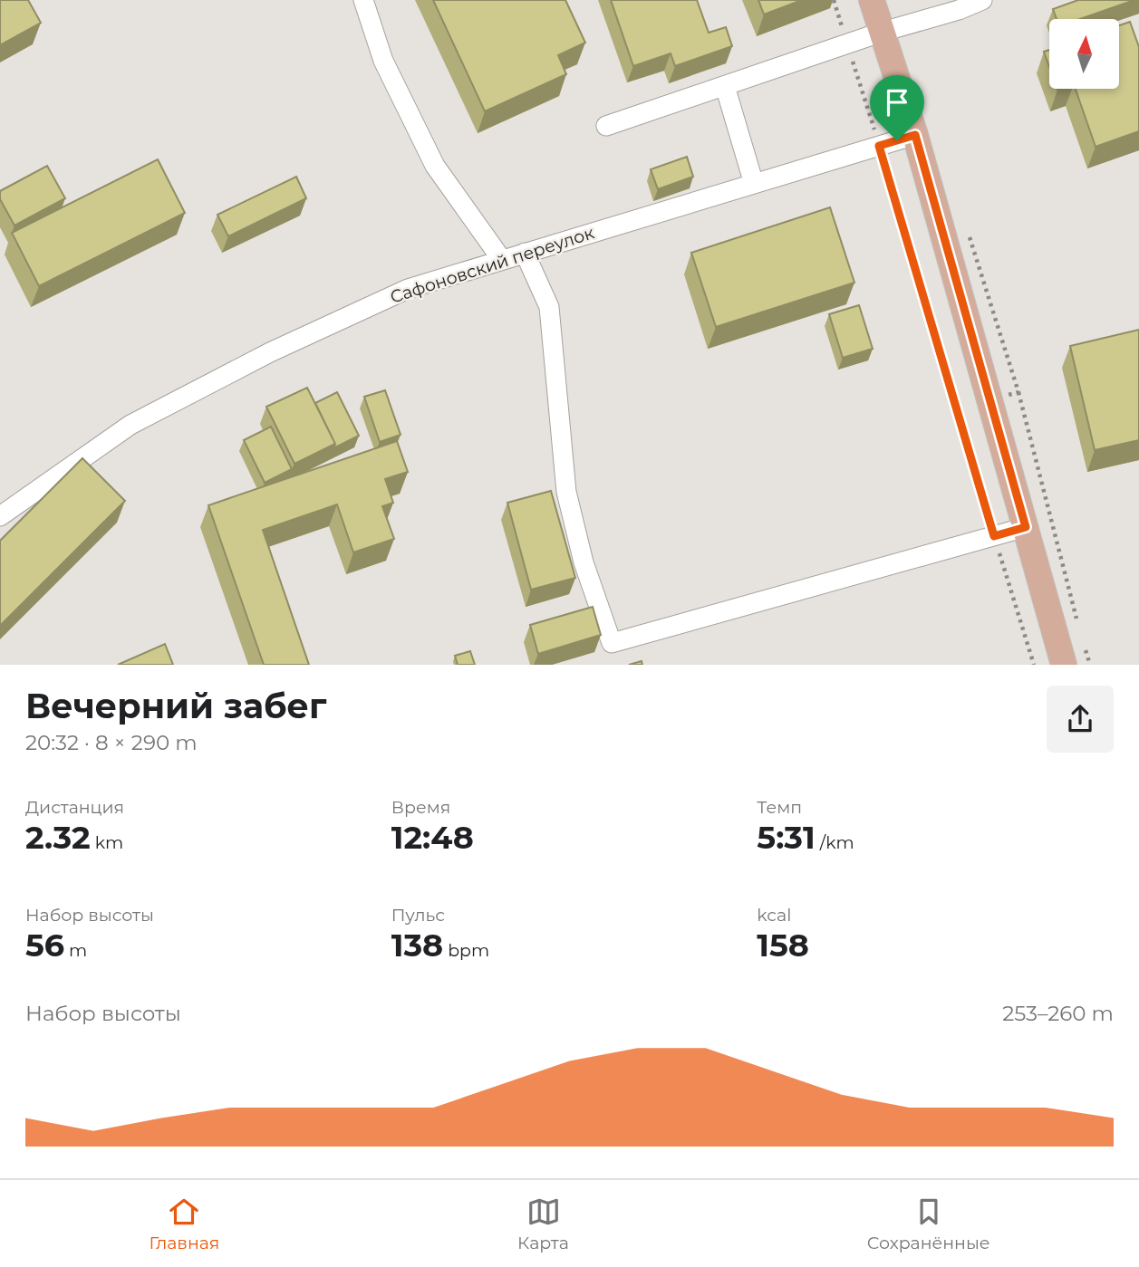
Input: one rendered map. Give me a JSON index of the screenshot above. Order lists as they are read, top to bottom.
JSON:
{
  "streets": {
    "street": ["Сафоновский переулок"]
  },
  "north": "top",
  "page": {
    "heading": ["Вечерний забег", "20:32 · 8 × 290 m"],
    "stats": [
      ["Дистанция", "2.32 km"],
      ["Время", "12:48"],
      ["Темп", "5:31 /km"],
      ["Набор высоты", "56 m"],
      ["Пульс", "138 bpm"],
      ["kcal", "158"]
    ],
    "chart": ["Набор высоты", "253–260 m"],
    "tabs": ["Главная", "Карта", "Сохранённые"]
  }
}
